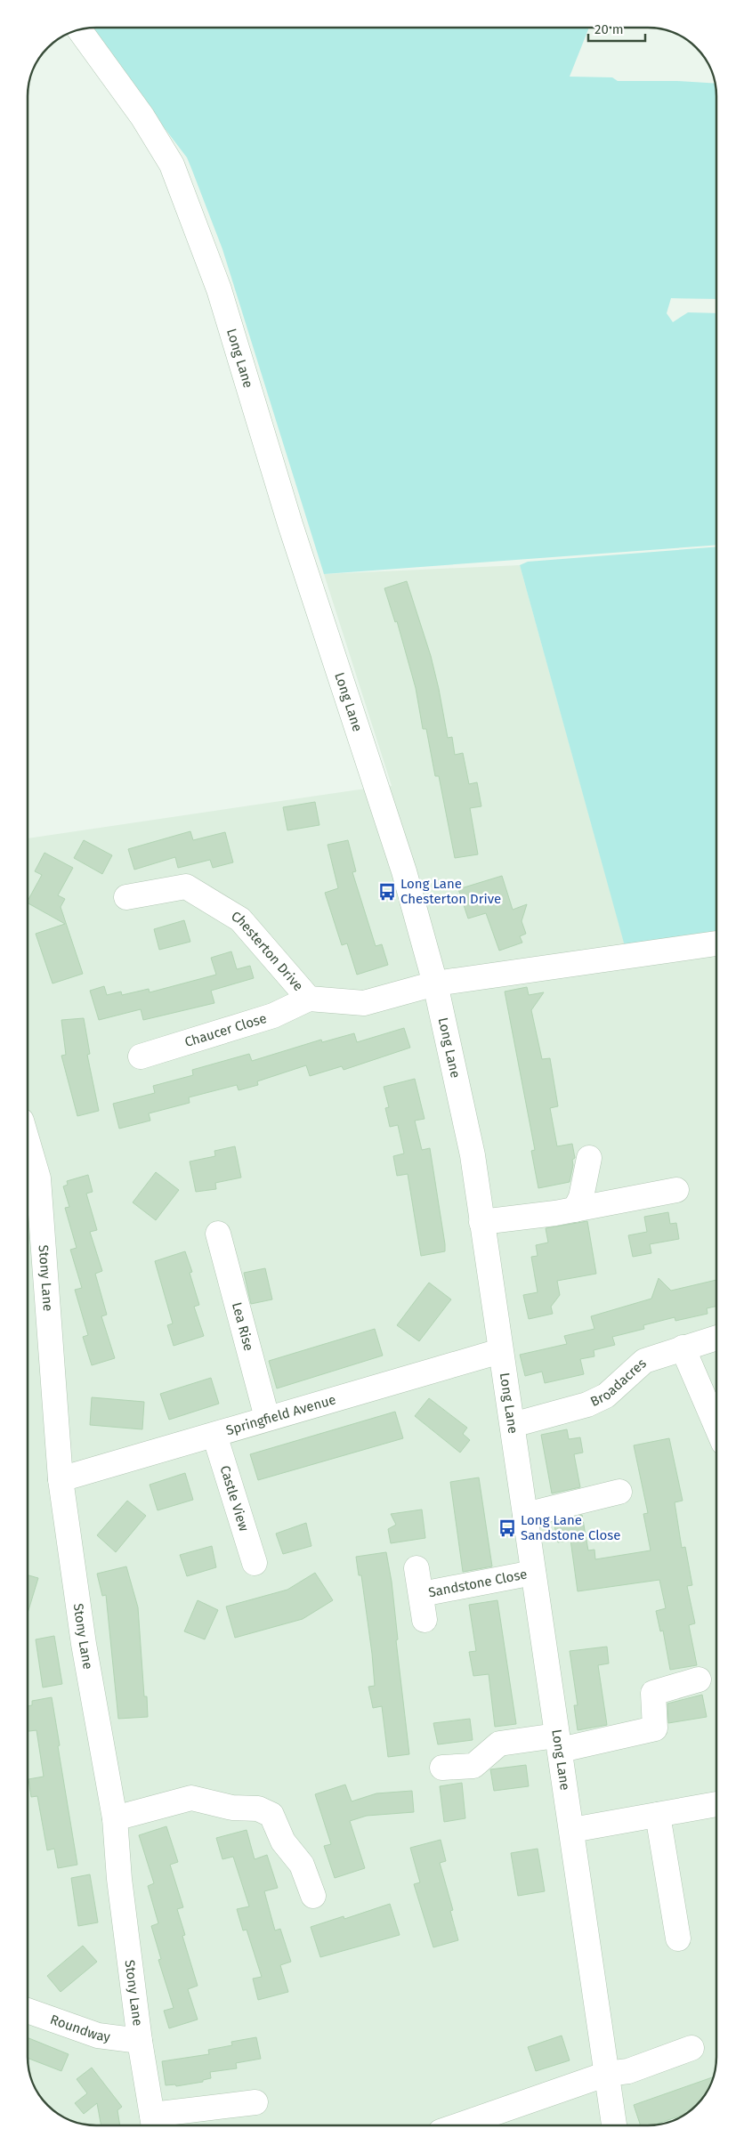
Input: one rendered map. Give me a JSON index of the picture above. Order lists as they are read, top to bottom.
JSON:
{
  "streets": {
    "street": [
      "Long Lane",
      "Chesterton Drive",
      "Chaucer Close",
      "Stony Lane",
      "Lea Rise",
      "Broadacres",
      "Springfield Avenue",
      "Castle View",
      "Sandstone Close",
      "Roundway"
    ]
  },
  "crossings": [
    ["Long Lane", "Chesterton Drive"],
    ["Long Lane", "Broadacres"],
    ["Long Lane", "Springfield Avenue"],
    ["Long Lane", "Sandstone Close"],
    ["Chesterton Drive", "Chaucer Close"],
    ["Stony Lane", "Springfield Avenue"],
    ["Stony Lane", "Roundway"],
    ["Lea Rise", "Springfield Avenue"],
    ["Springfield Avenue", "Castle View"]
  ],
  "places": {
    "bus stop": ["Long Lane Chesterton Drive", "Long Lane Sandstone Close"]
  },
  "scale_bar": "20 m"
}
